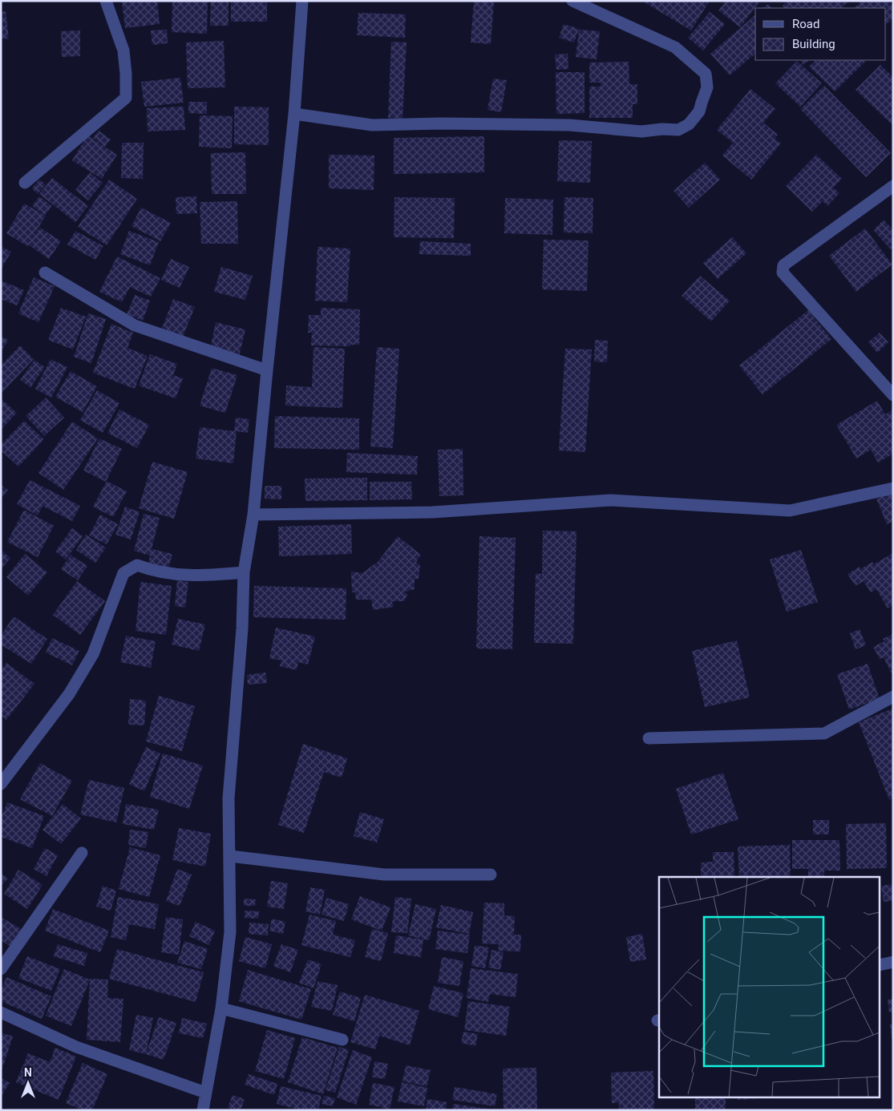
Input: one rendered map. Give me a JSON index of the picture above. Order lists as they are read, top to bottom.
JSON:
{
  "legend": ["Road", "Building"],
  "north": "top"
}
